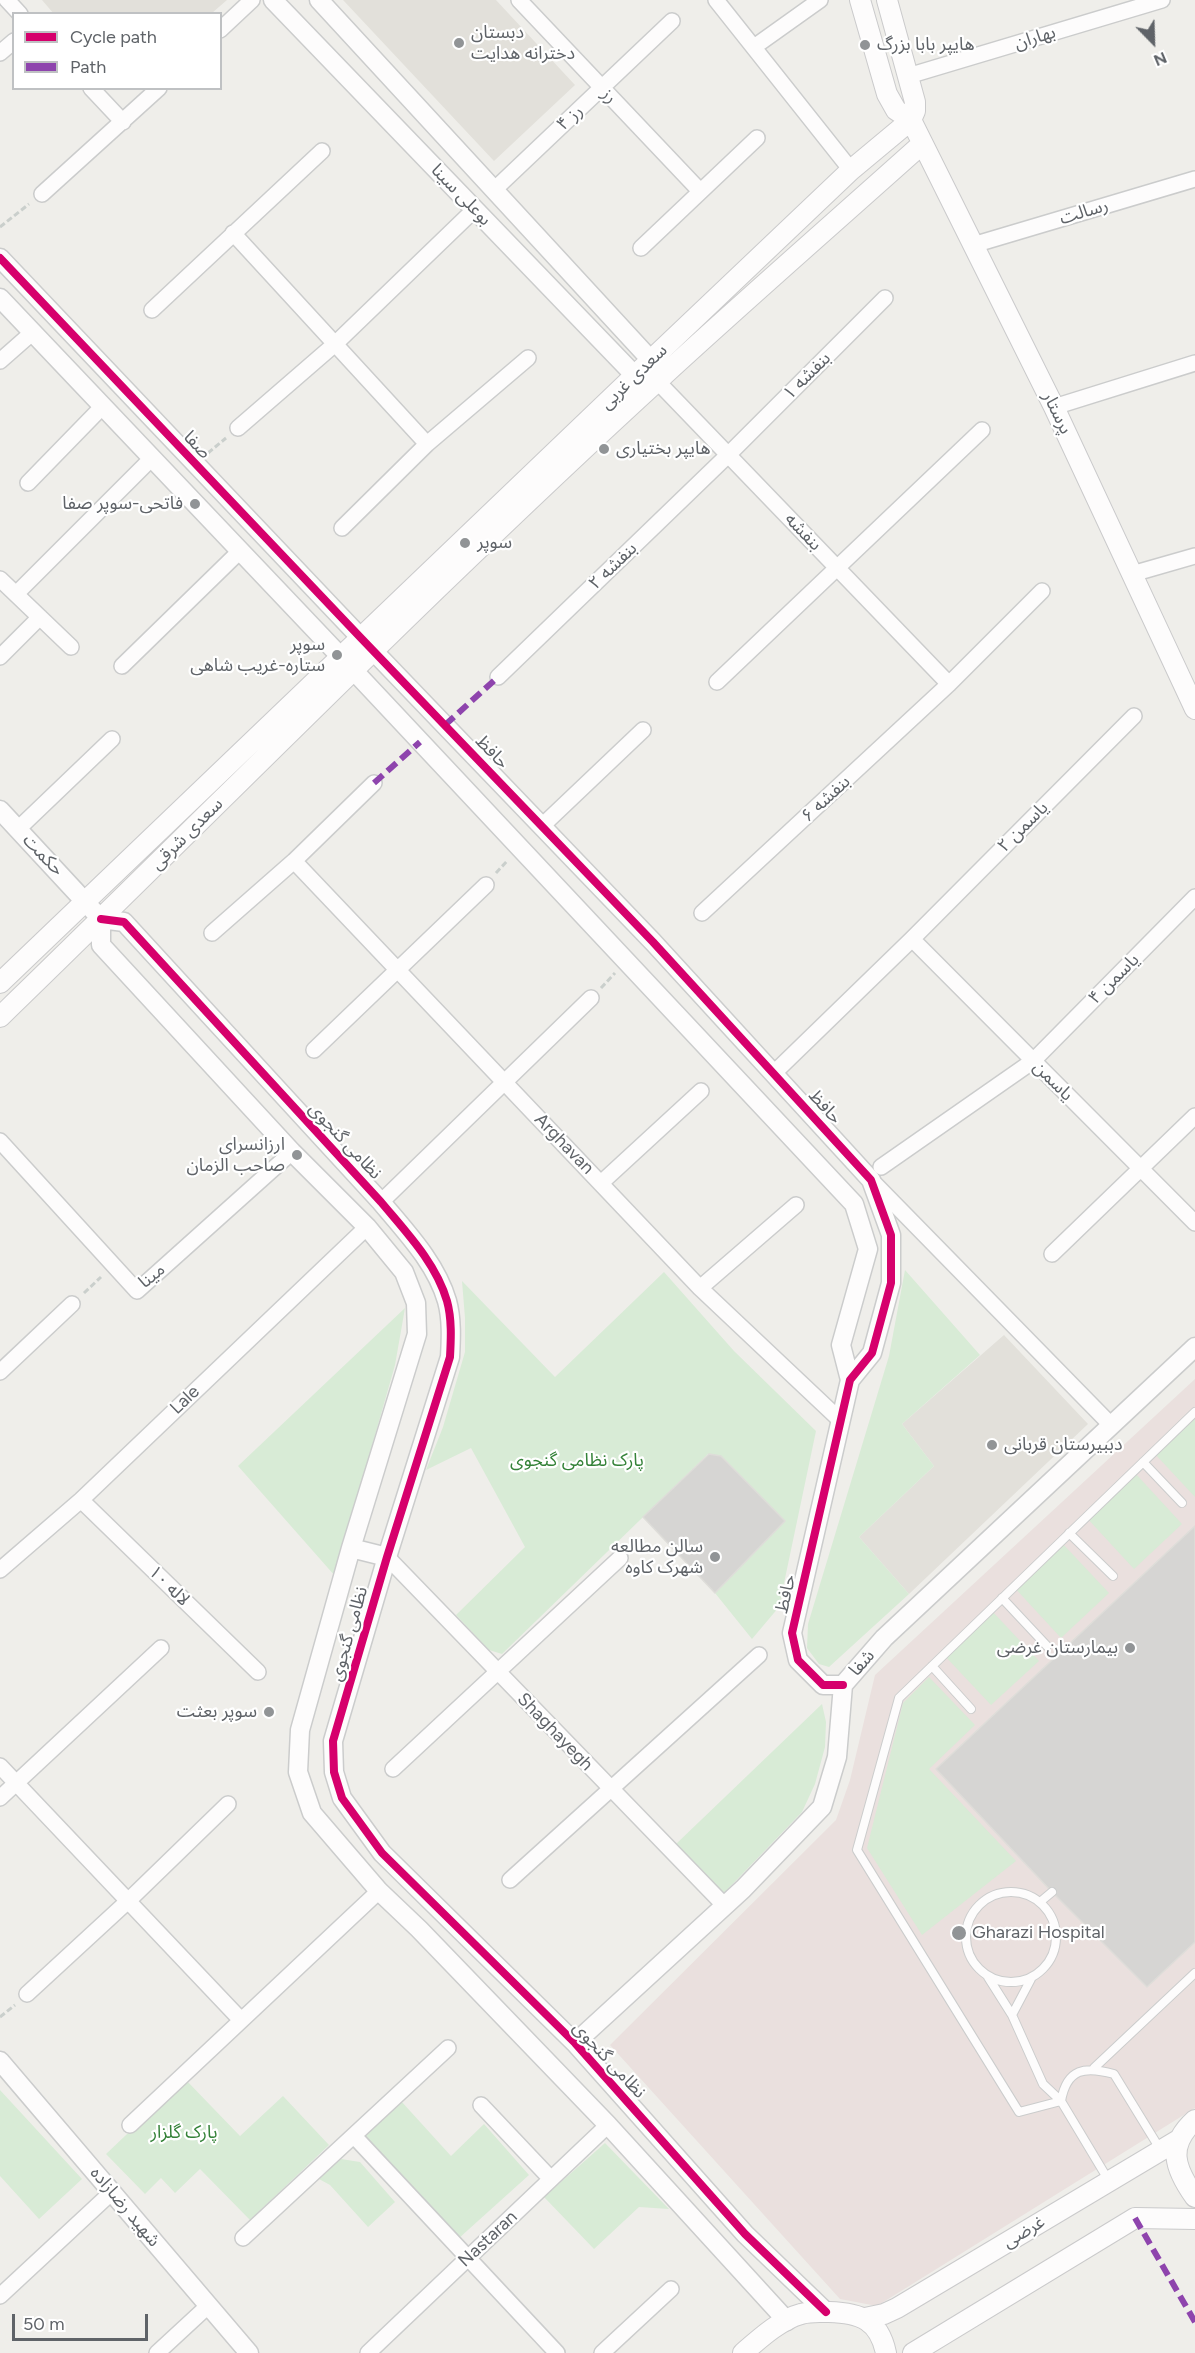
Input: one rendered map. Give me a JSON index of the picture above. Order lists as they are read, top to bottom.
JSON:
{
  "streets": {
    "main road": [
      "سعدی غربی",
      "پرستار",
      "سعدی شرقی",
      "غرضی"
    ],
    "street": [
      "بهاران",
      "رز",
      "رز ۴",
      "بوعلی سینا",
      "رسالت",
      "بنفشه ۱",
      "صفا",
      "بنفشه",
      "بنفشه ۲",
      "حافظ",
      "بنفشه ۶",
      "یاسمن ۲",
      "حکمت",
      "یاسمن ۴",
      "یاسمن",
      "نظامی گنجوی",
      "Arghavan",
      "مینا",
      "Lale",
      "لاله ۱۰",
      "شفا",
      "Shaghayegh",
      "شهید رضازاده",
      "Nastaran"
    ]
  },
  "crossings": [
    ["بهاران", "پرستار"],
    ["رز", "رز ۴"],
    ["رز ۴", "بوعلی سینا"],
    ["بوعلی سینا", "سعدی غربی"],
    ["بوعلی سینا", "بنفشه"],
    ["رسالت", "پرستار"],
    ["بنفشه ۱", "بنفشه"],
    ["بنفشه ۱", "بنفشه ۲"],
    ["سعدی غربی", "پرستار"],
    ["سعدی غربی", "صفا"],
    ["سعدی غربی", "بنفشه"],
    ["سعدی غربی", "حافظ"],
    ["سعدی غربی", "سعدی شرقی"],
    ["صفا", "حافظ"],
    ["صفا", "سعدی شرقی"],
    ["بنفشه", "بنفشه ۲"],
    ["بنفشه", "بنفشه ۶"],
    ["حافظ", "یاسمن ۲"],
    ["حافظ", "سعدی شرقی"],
    ["حافظ", "یاسمن ۴"],
    ["حافظ", "Arghavan"],
    ["حافظ", "شفا"],
    ["یاسمن ۲", "یاسمن"],
    ["سعدی شرقی", "حکمت"],
    ["سعدی شرقی", "نظامی گنجوی"],
    ["حکمت", "نظامی گنجوی"],
    ["یاسمن ۴", "یاسمن"],
    ["نظامی گنجوی", "مینا"],
    ["نظامی گنجوی", "Lale"],
    ["نظامی گنجوی", "شفا"],
    ["نظامی گنجوی", "Shaghayegh"],
    ["نظامی گنجوی", "Nastaran"],
    ["Lale", "لاله ۱۰"],
    ["شفا", "Shaghayegh"]
  ],
  "parks": ["پارک نظامی گنجوی", "پارک گلزار"],
  "places": [
    "دبستان دخترانه هدایت",
    "هایپر بابا بزرگ",
    "هایپر بختیاری",
    "فاتحی-سوپر صفا",
    "سوپر",
    "سوپر ستاره-غریب شاهی",
    "ارزانسرای صاحب الزمان",
    "دببیرستان قربانی",
    "سالن مطالعه شهرک کاوه",
    "بیمارستان غرضی",
    "سوپر بعثت",
    "Gharazi Hospital"
  ],
  "legend": ["Cycle path", "Path"],
  "scale_bar": "50 m",
  "north": "bottom right"
}
